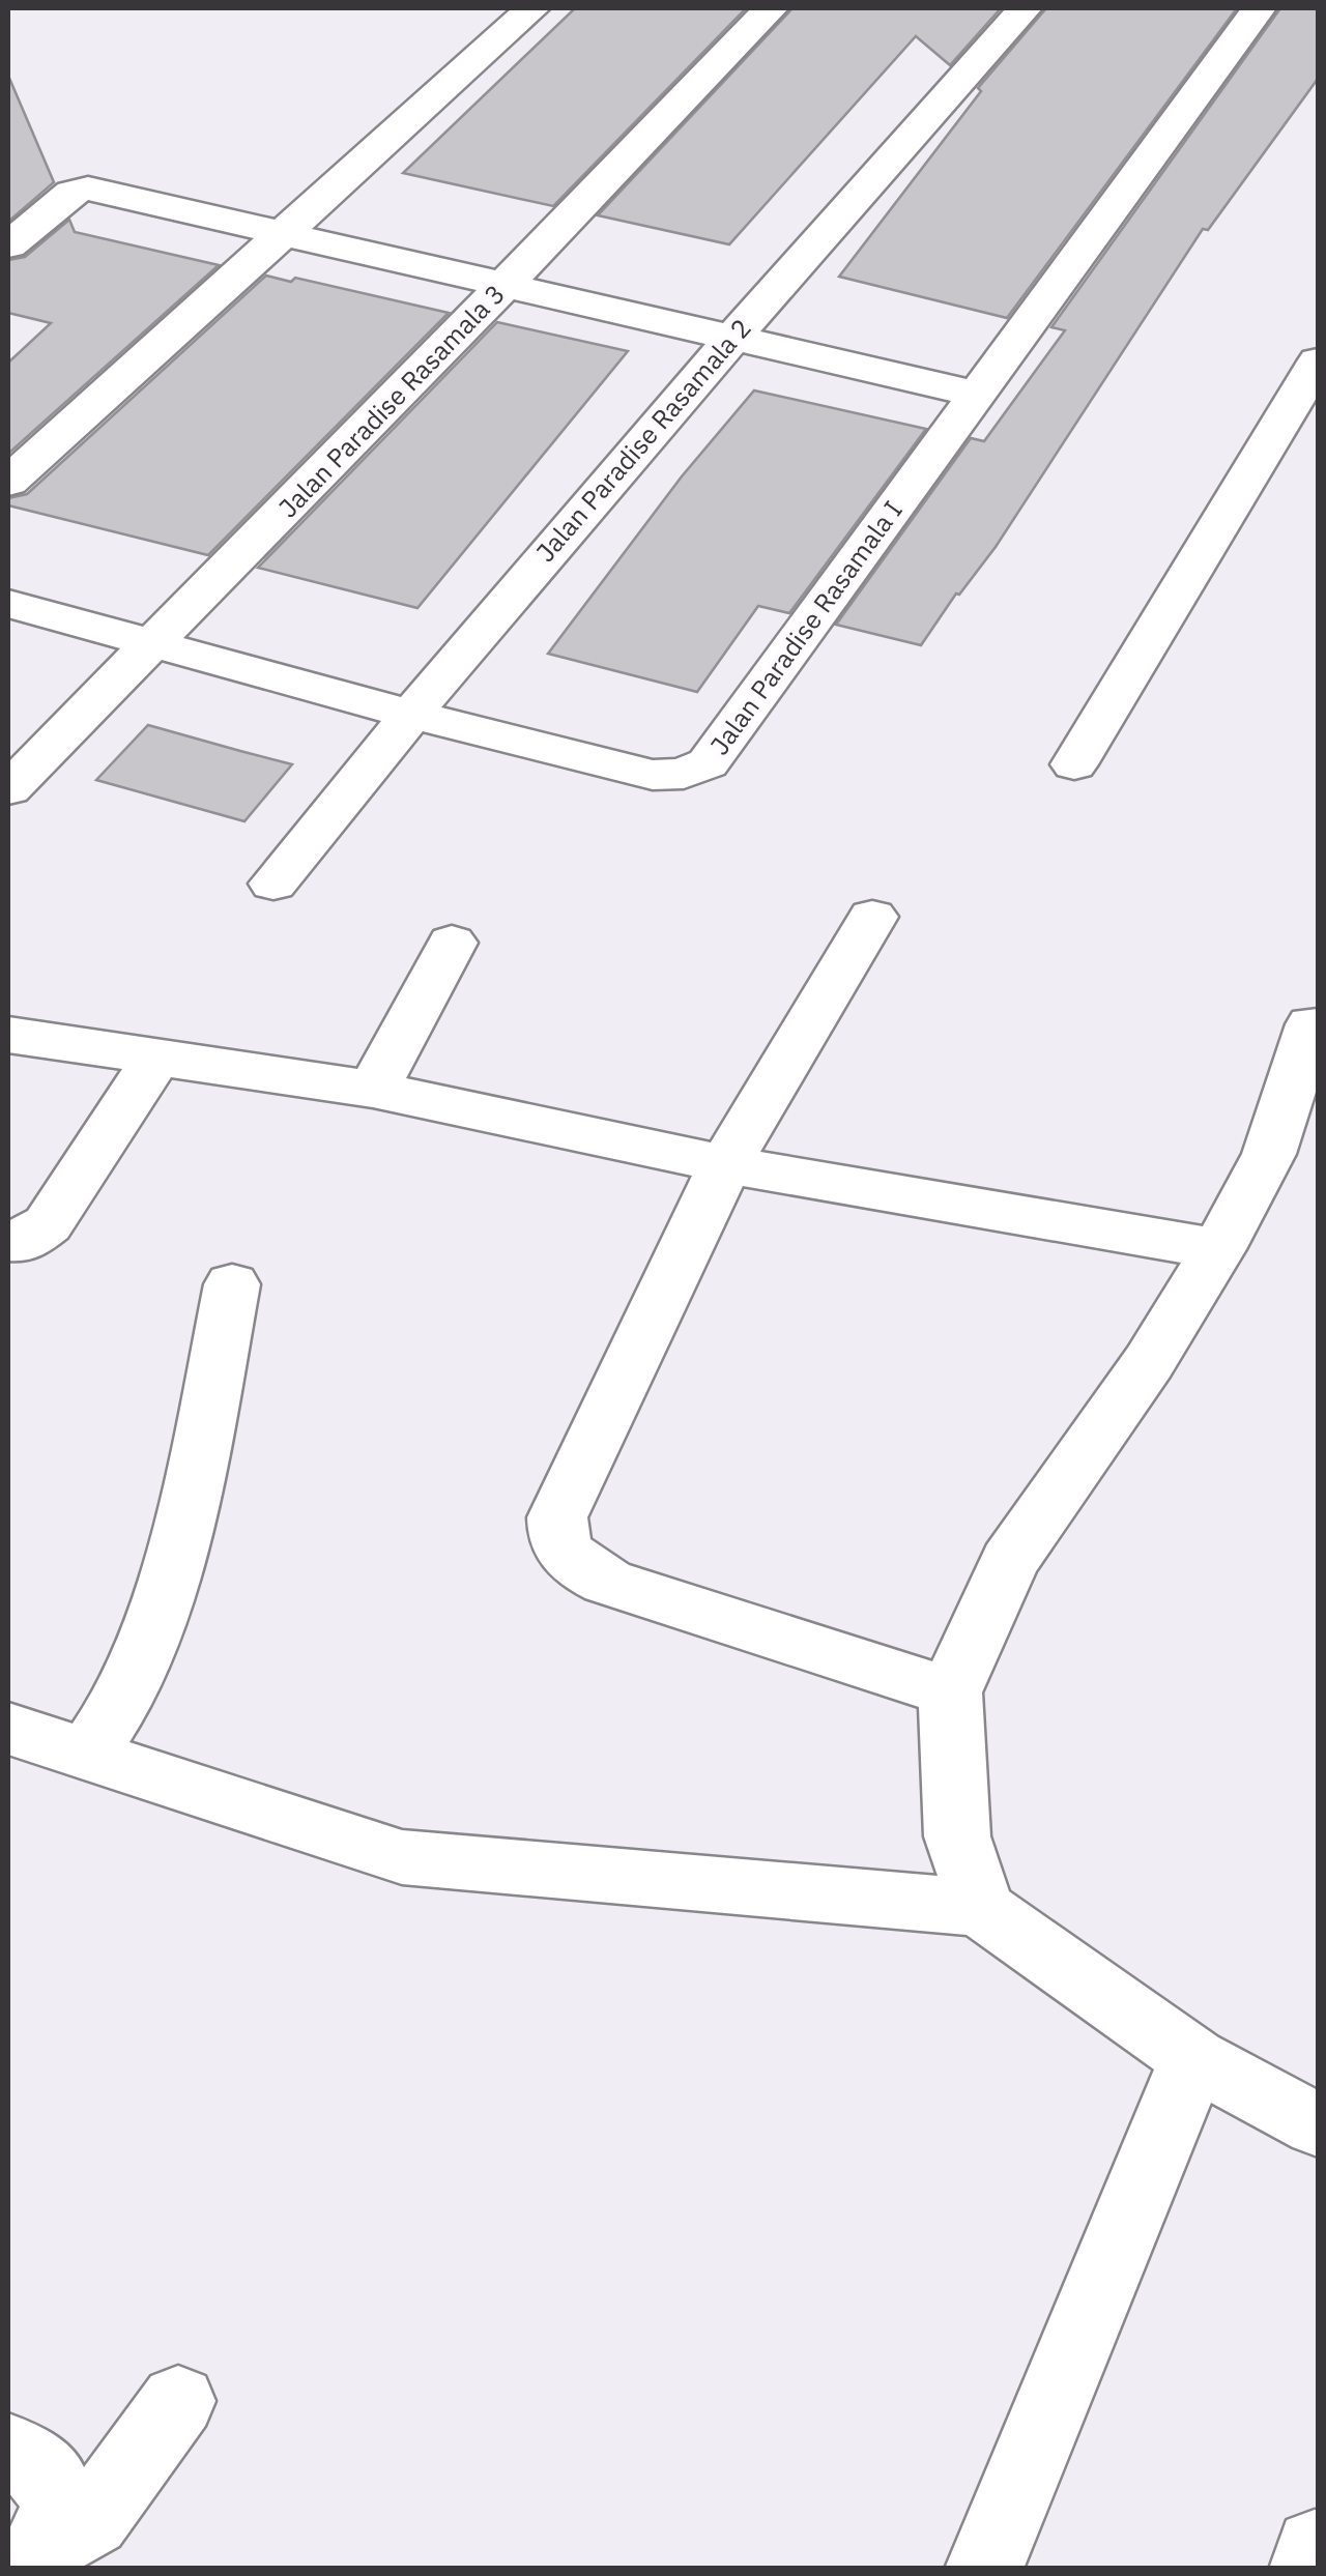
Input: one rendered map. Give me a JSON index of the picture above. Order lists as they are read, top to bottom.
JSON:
{
  "streets": {
    "street": ["Jalan Paradise Rasamala 3", "Jalan Paradise Rasamala 2", "Jalan Paradise Rasamala I"]
  },
  "crossings": [
    ["Jalan Paradise Rasamala 3", "Jalan Paradise Rasamala I"],
    ["Jalan Paradise Rasamala 2", "Jalan Paradise Rasamala I"]
  ]
}
